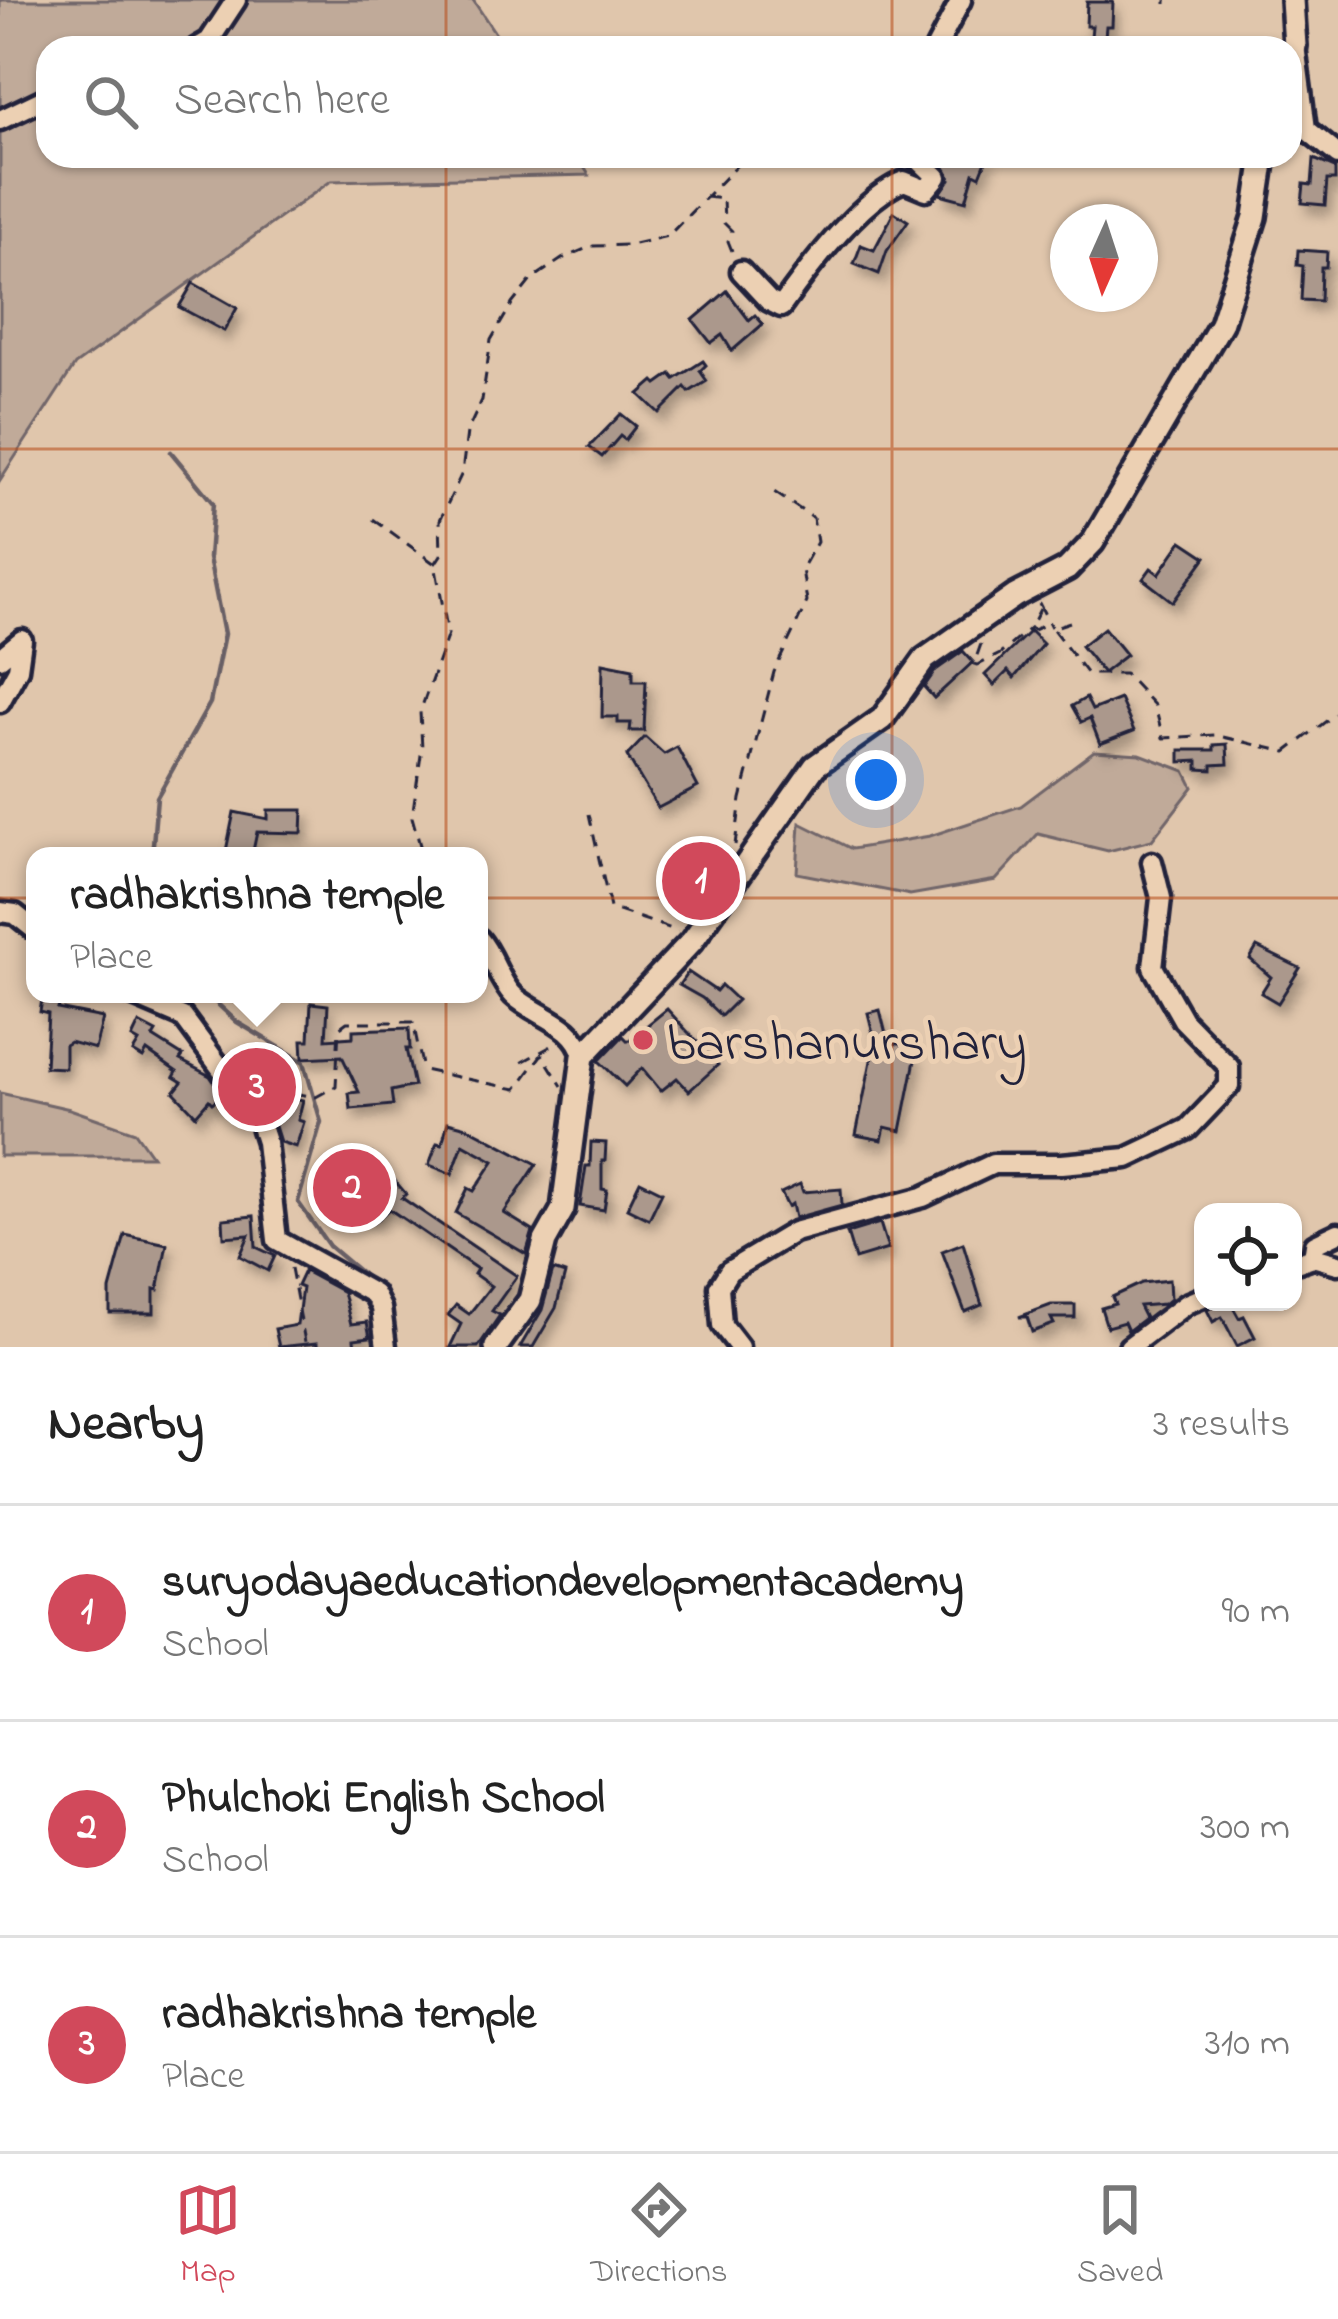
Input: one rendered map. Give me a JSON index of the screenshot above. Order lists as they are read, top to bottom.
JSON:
{
  "places": ["barshanurshary"],
  "north": "bottom",
  "page": {
    "search": "Search here",
    "pins": ["1", "3", "2"],
    "popup": ["radhakrishna temple", "Place"],
    "heading": ["Nearby", "3 results"],
    "list": [
      {
        "mark": "1",
        "name": "suryodayaeducationdevelopmentacademy",
        "note": "School",
        "value": "90 m"
      },
      {
        "mark": "2",
        "name": "Phulchoki English School",
        "note": "School",
        "value": "300 m"
      },
      {
        "mark": "3",
        "name": "radhakrishna temple",
        "note": "Place",
        "value": "310 m"
      }
    ],
    "nav": ["Map", "Directions", "Saved"]
  }
}
